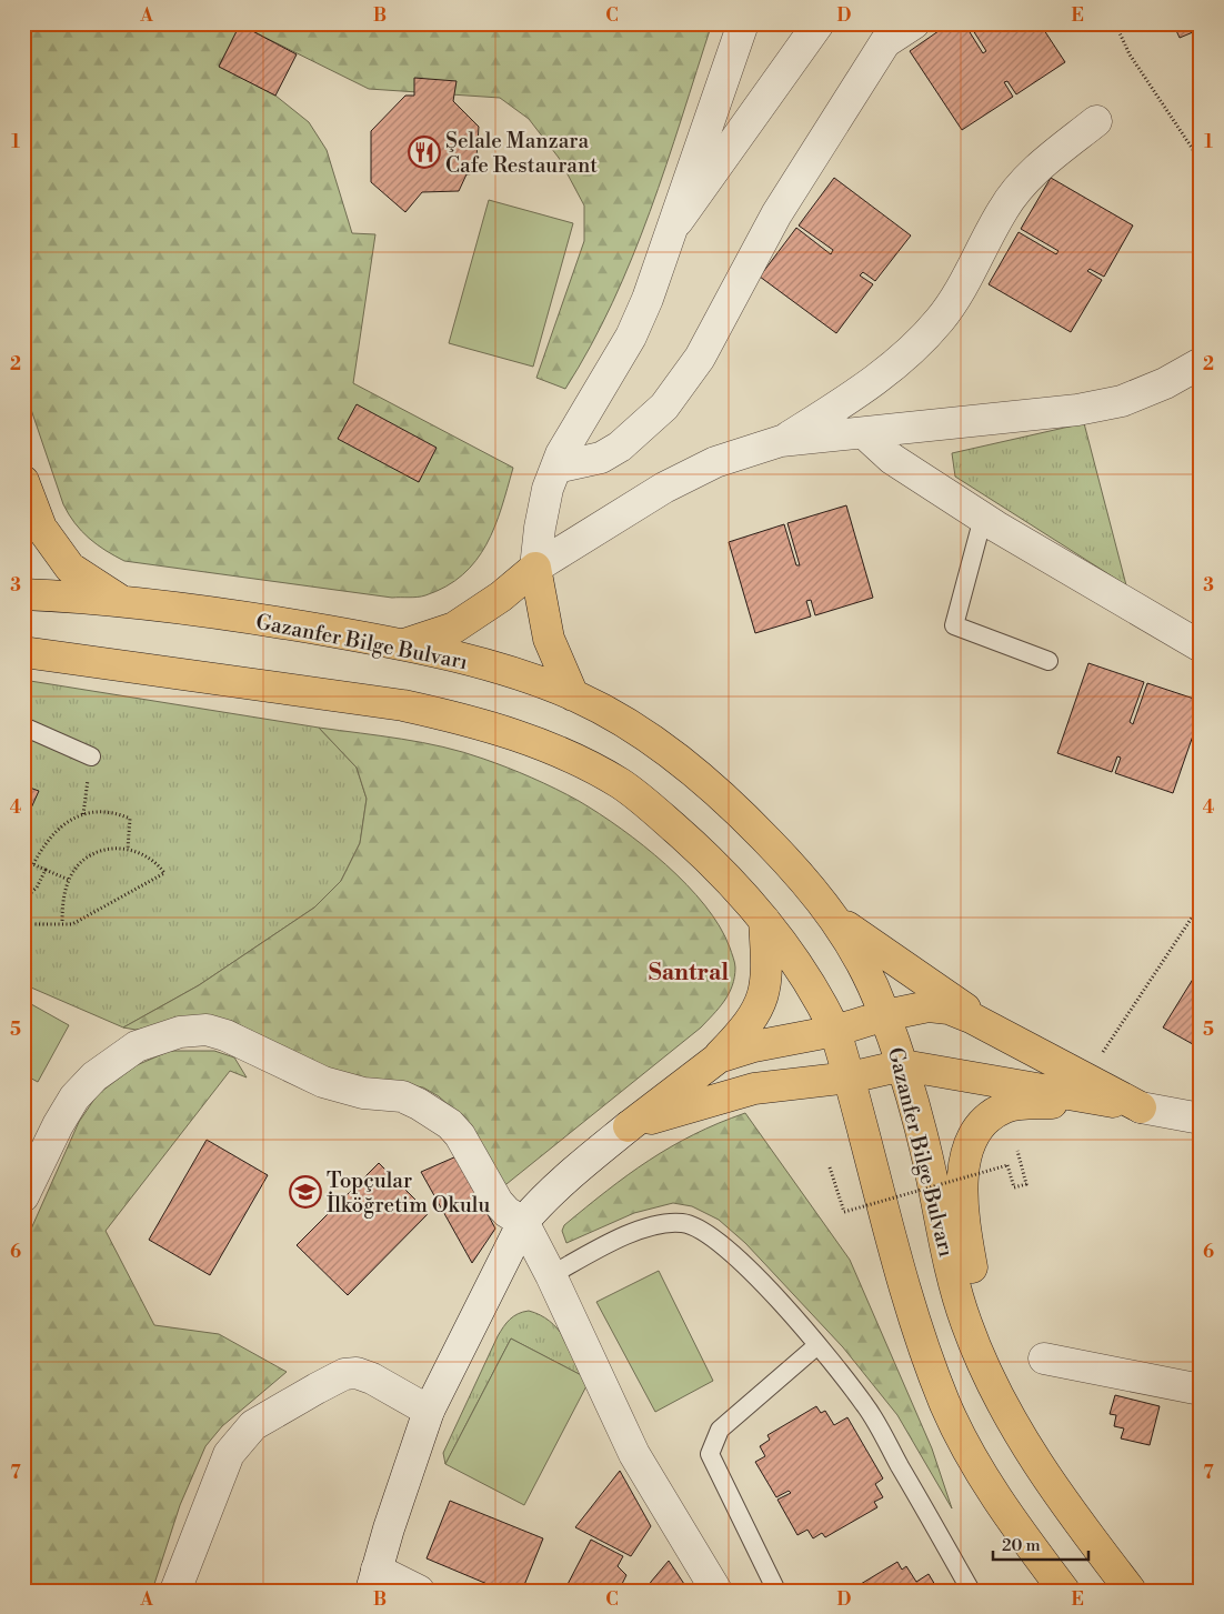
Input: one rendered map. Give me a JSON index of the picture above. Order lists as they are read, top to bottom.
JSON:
{
  "streets": {
    "main road": ["Gazanfer Bilge Bulvarı"]
  },
  "districts": ["Santral"],
  "places": {
    "restaurant": ["Şelale Manzara Cafe Restaurant"],
    "school or university": ["Topçular İlköğretim Okulu"]
  },
  "scale_bar": "20 m",
  "grid": {
    "columns": [
      "A",
      "B",
      "C",
      "D",
      "E"
    ],
    "rows": [
      "1",
      "2",
      "3",
      "4",
      "5",
      "6",
      "7"
    ]
  }
}
